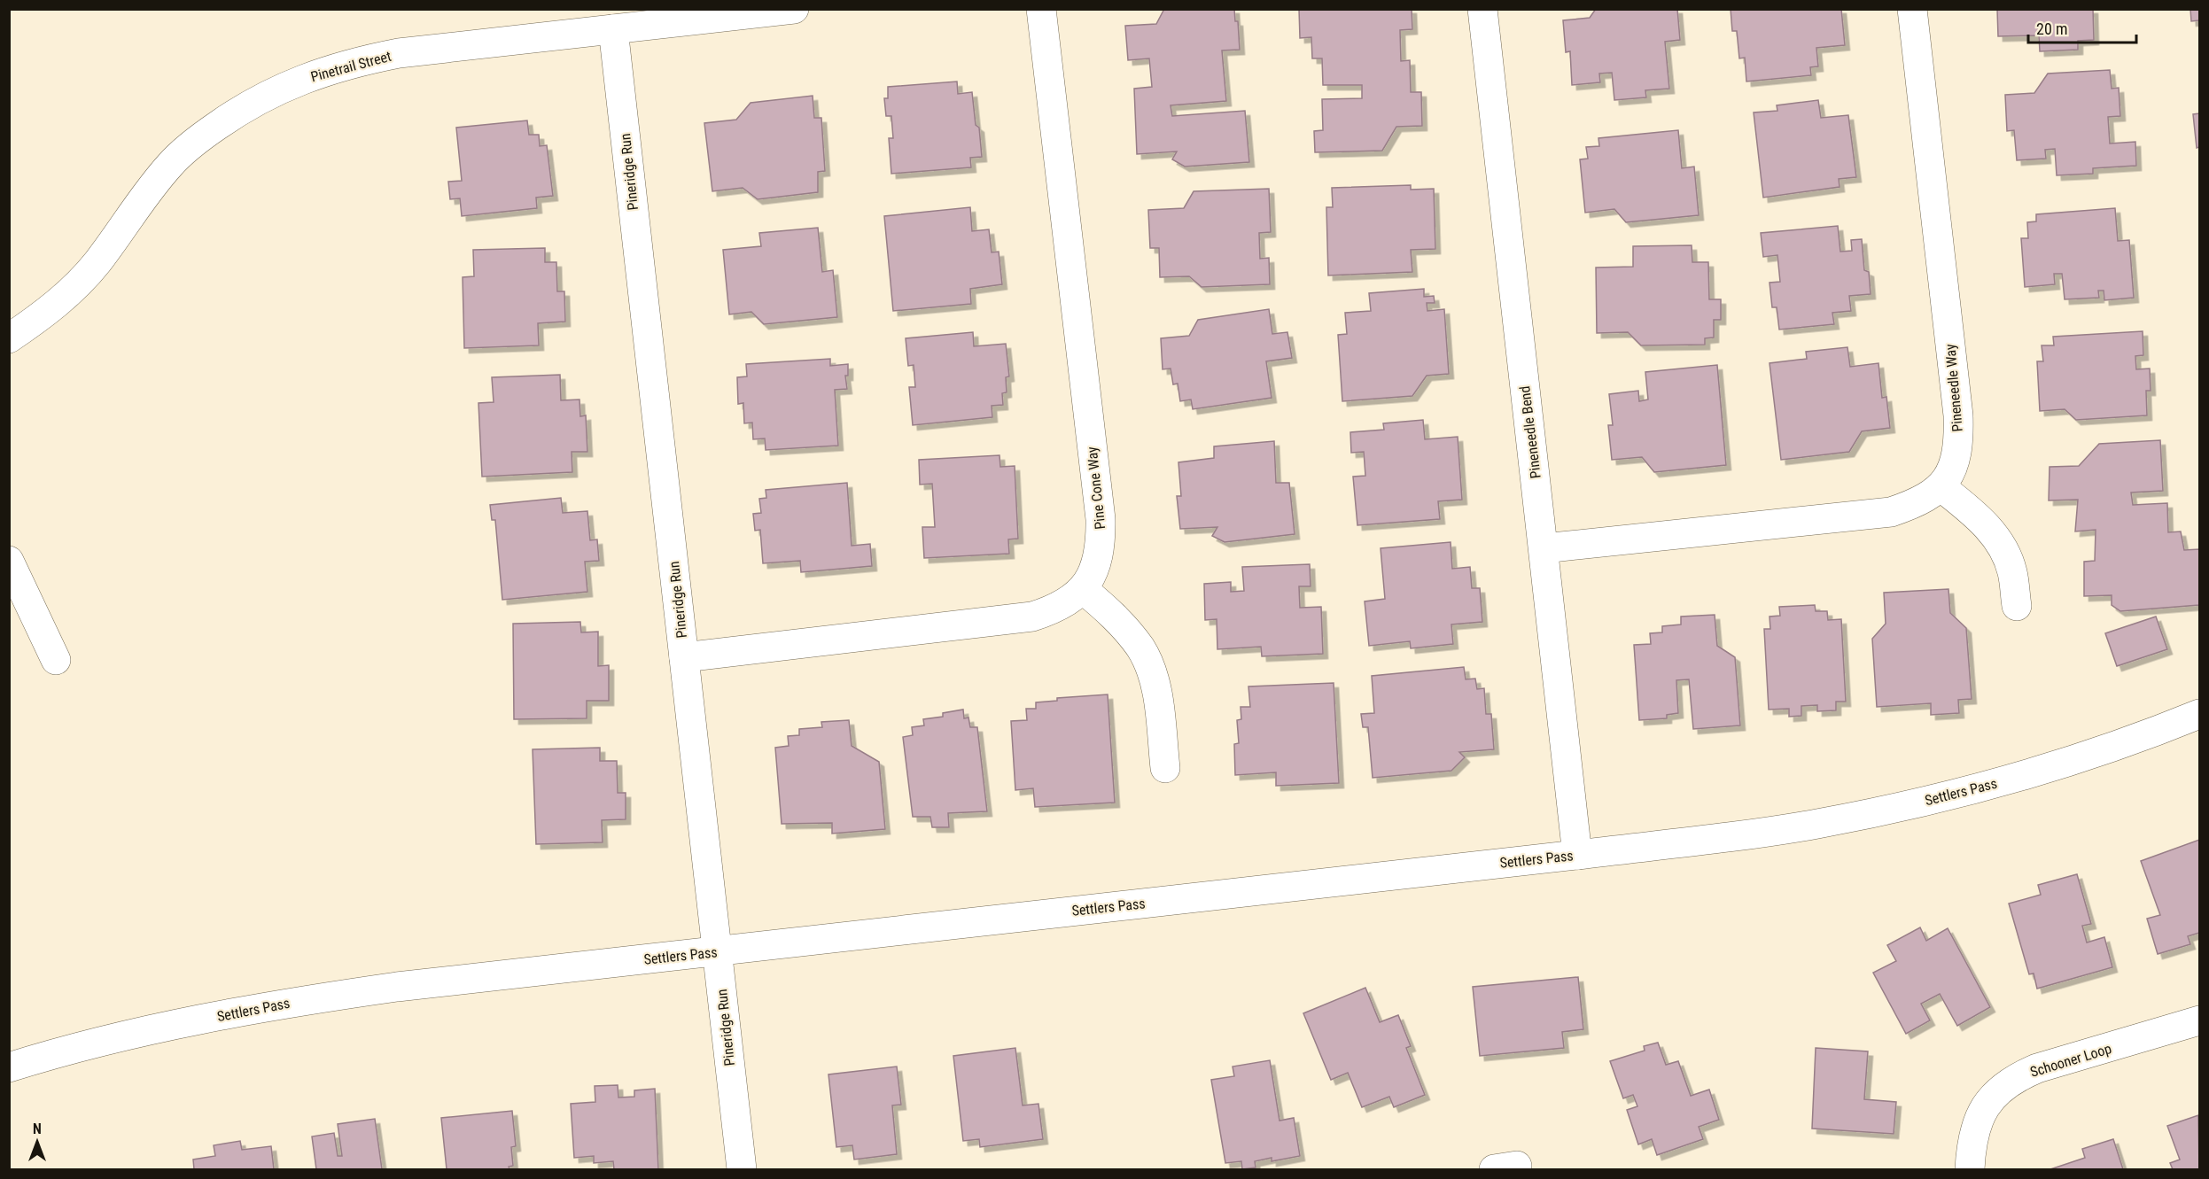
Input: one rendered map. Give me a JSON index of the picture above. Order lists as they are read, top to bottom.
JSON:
{
  "streets": {
    "street": [
      "Pinetrail Street",
      "Pineridge Run",
      "Pineneedle Way",
      "Pineneedle Bend",
      "Pine Cone Way",
      "Settlers Pass",
      "Schooner Loop"
    ]
  },
  "crossings": [
    ["Pinetrail Street", "Pineridge Run"],
    ["Pineridge Run", "Pine Cone Way"],
    ["Pineridge Run", "Settlers Pass"],
    ["Pineneedle Bend", "Settlers Pass"]
  ],
  "scale_bar": "20 m",
  "north": "top"
}
